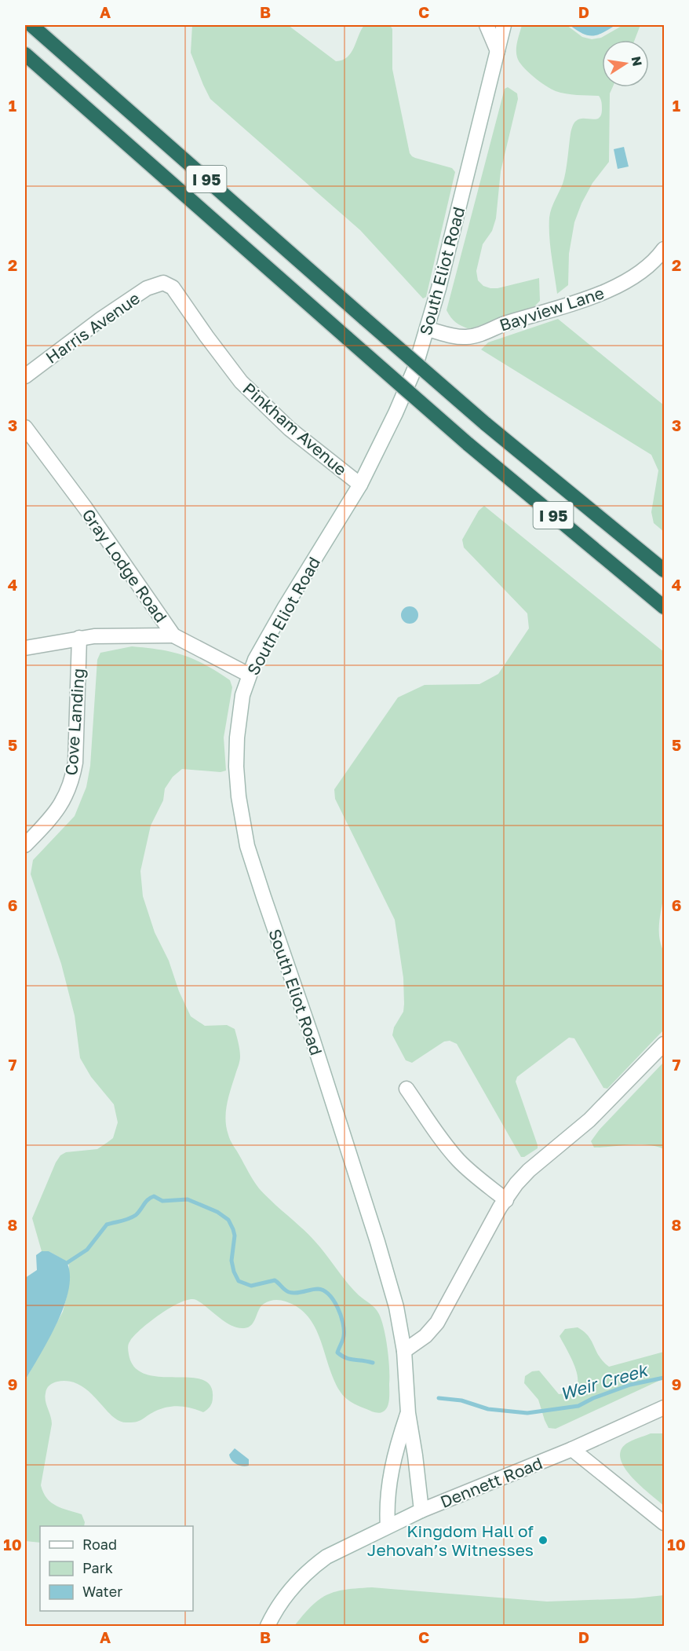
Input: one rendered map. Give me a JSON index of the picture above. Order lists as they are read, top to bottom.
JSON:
{
  "streets": {
    "highway": ["I 95"],
    "street": [
      "South Eliot Road",
      "Bayview Lane",
      "Harris Avenue",
      "Pinkham Avenue",
      "Gray Lodge Road",
      "Cove Landing",
      "Dennett Road"
    ]
  },
  "crossings": [
    ["South Eliot Road", "Bayview Lane"],
    ["South Eliot Road", "Pinkham Avenue"],
    ["South Eliot Road", "Gray Lodge Road"],
    ["South Eliot Road", "Dennett Road"],
    ["Harris Avenue", "Pinkham Avenue"]
  ],
  "water": ["Weir Creek"],
  "places": ["Kingdom Hall of Jehovah’s Witnesses"],
  "legend": ["Road", "Park", "Water"],
  "north": "right",
  "grid": {
    "columns": [
      "A",
      "B",
      "C",
      "D"
    ],
    "rows": [
      "1",
      "2",
      "3",
      "4",
      "5",
      "6",
      "7",
      "8",
      "9",
      "10"
    ]
  }
}
